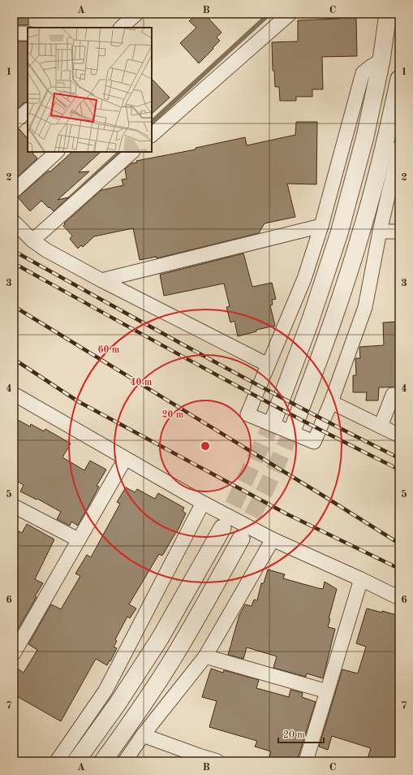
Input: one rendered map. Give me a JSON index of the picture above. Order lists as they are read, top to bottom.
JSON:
{
  "scale_bar": "20 m",
  "grid": {
    "columns": ["A", "B", "C"],
    "rows": [
      "1",
      "2",
      "3",
      "4",
      "5",
      "6",
      "7"
    ]
  },
  "rings": ["60 m", "40 m", "20 m"]
}
